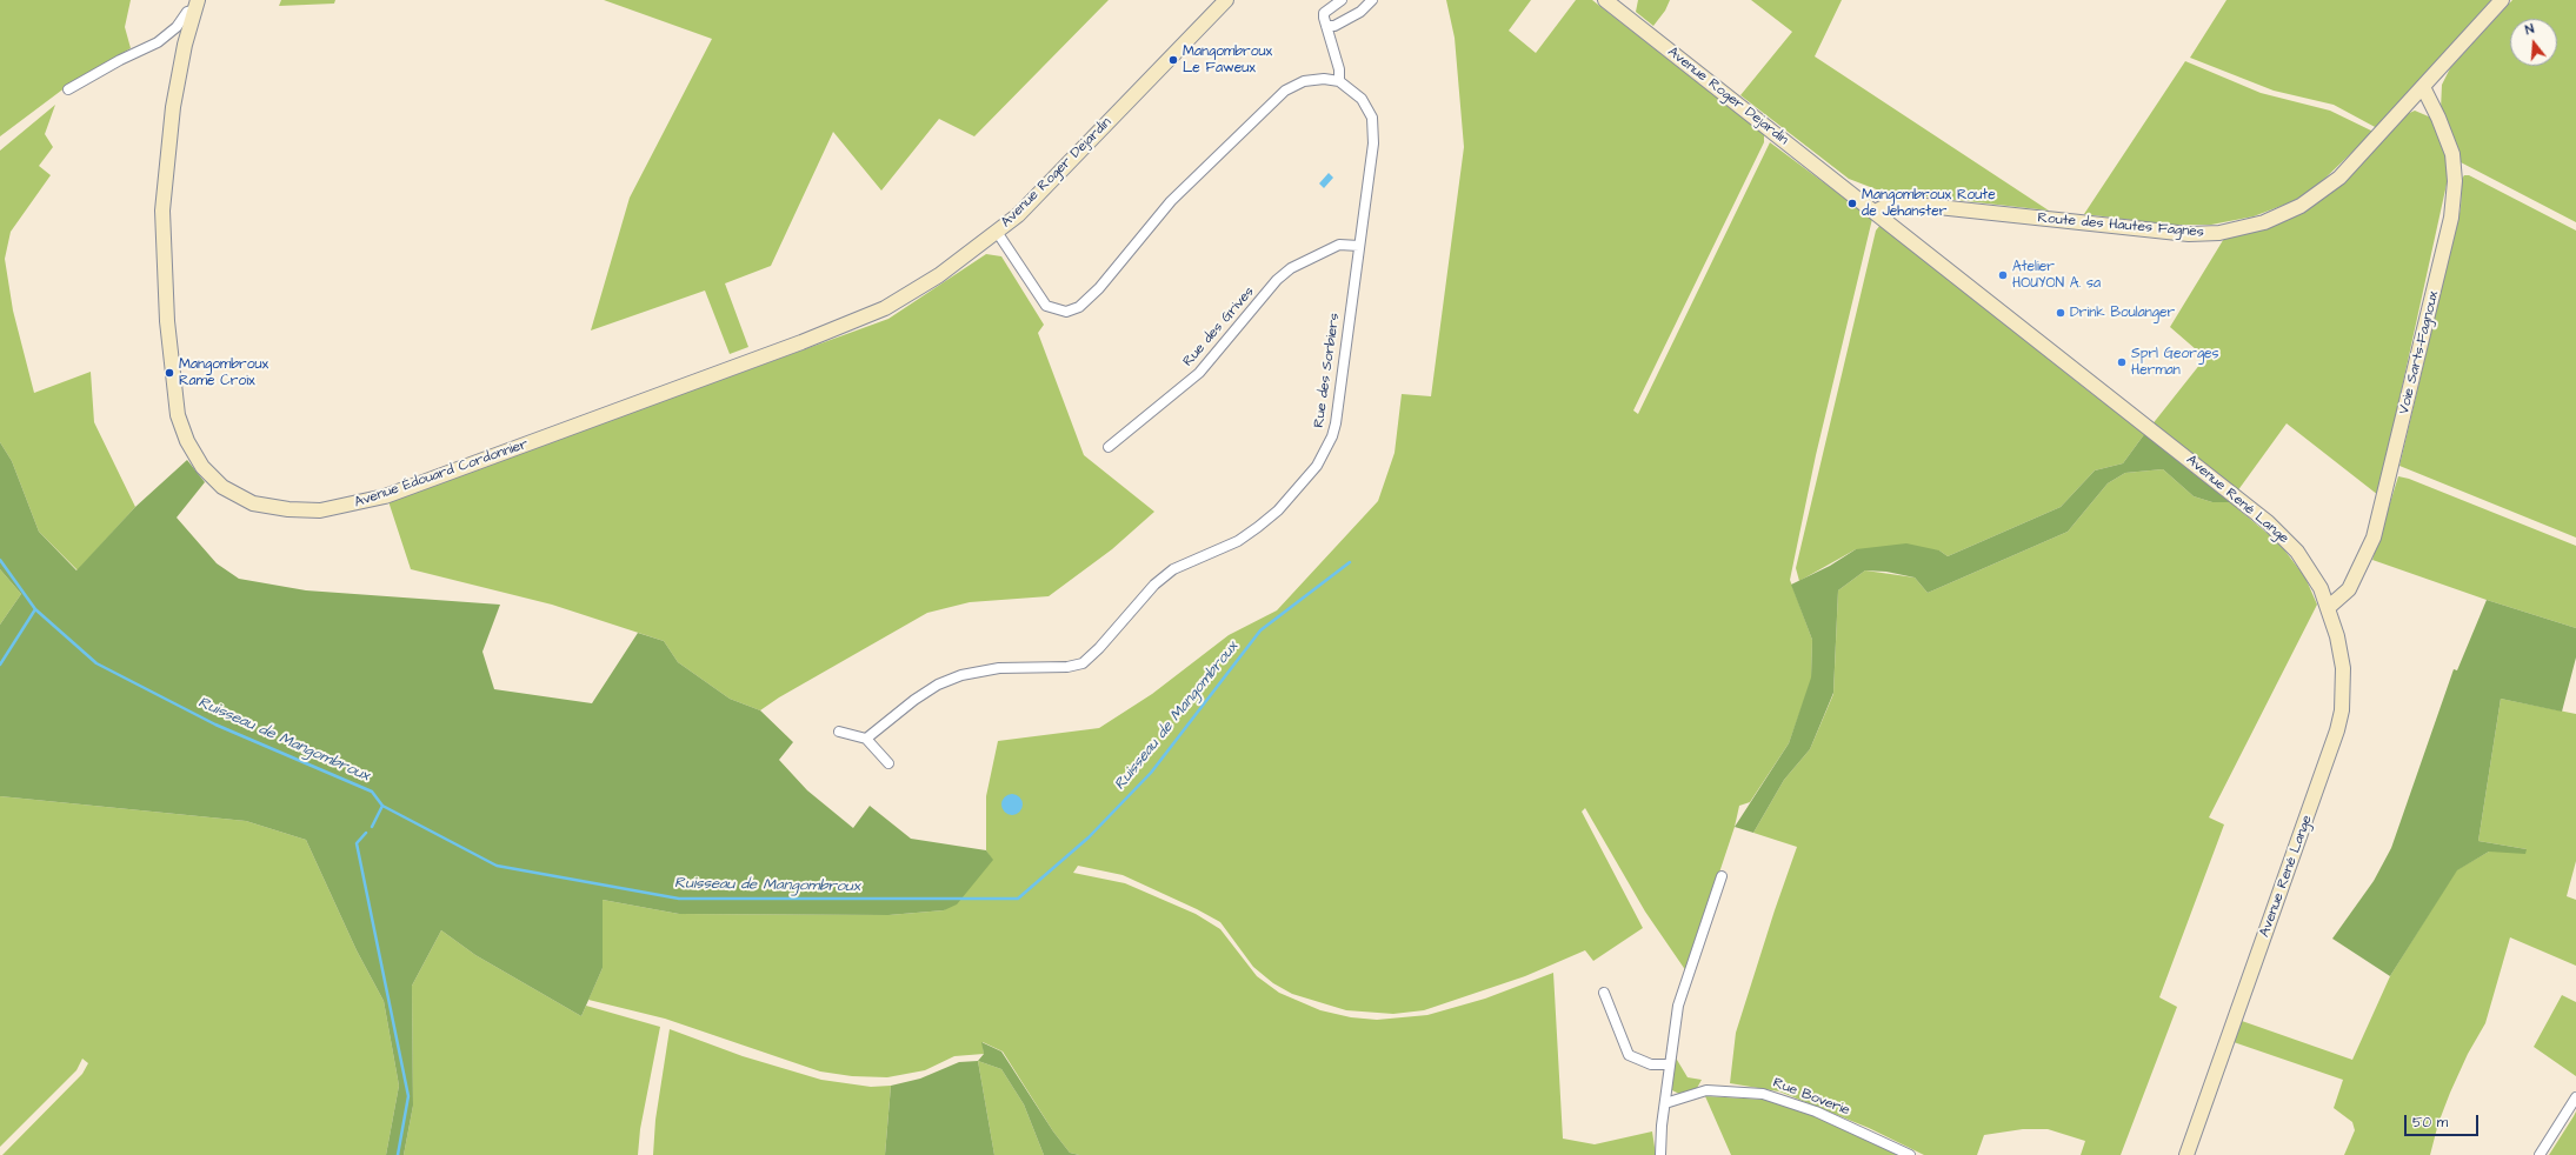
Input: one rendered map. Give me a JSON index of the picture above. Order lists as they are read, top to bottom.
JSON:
{
  "streets": {
    "main road": [
      "Avenue Roger Dejardin",
      "Route des Hautes Fagnes",
      "Voie Sarts-Fagnoux",
      "Avenue Édouard Cordonnier",
      "Avenue René Lange"
    ],
    "street": ["Rue des Grives", "Rue des Sorbiers", "Rue Boverie"]
  },
  "crossings": [
    ["Avenue Roger Dejardin", "Avenue Édouard Cordonnier"],
    ["Avenue Roger Dejardin", "Avenue René Lange"],
    ["Route des Hautes Fagnes", "Voie Sarts-Fagnoux"],
    ["Route des Hautes Fagnes", "Avenue René Lange"],
    ["Rue des Grives", "Rue des Sorbiers"],
    ["Voie Sarts-Fagnoux", "Avenue René Lange"]
  ],
  "water": ["Ruisseau de Mangombroux"],
  "places": [
    "Mangombroux Le Faweux",
    "Mangombroux Route de Jehanster",
    "Atelier HOUYON A. sa",
    "Drink Boulanger",
    "Sprl Georges Herman",
    "Mangombroux Rame Croix"
  ],
  "scale_bar": "50 m",
  "north": "top"
}
